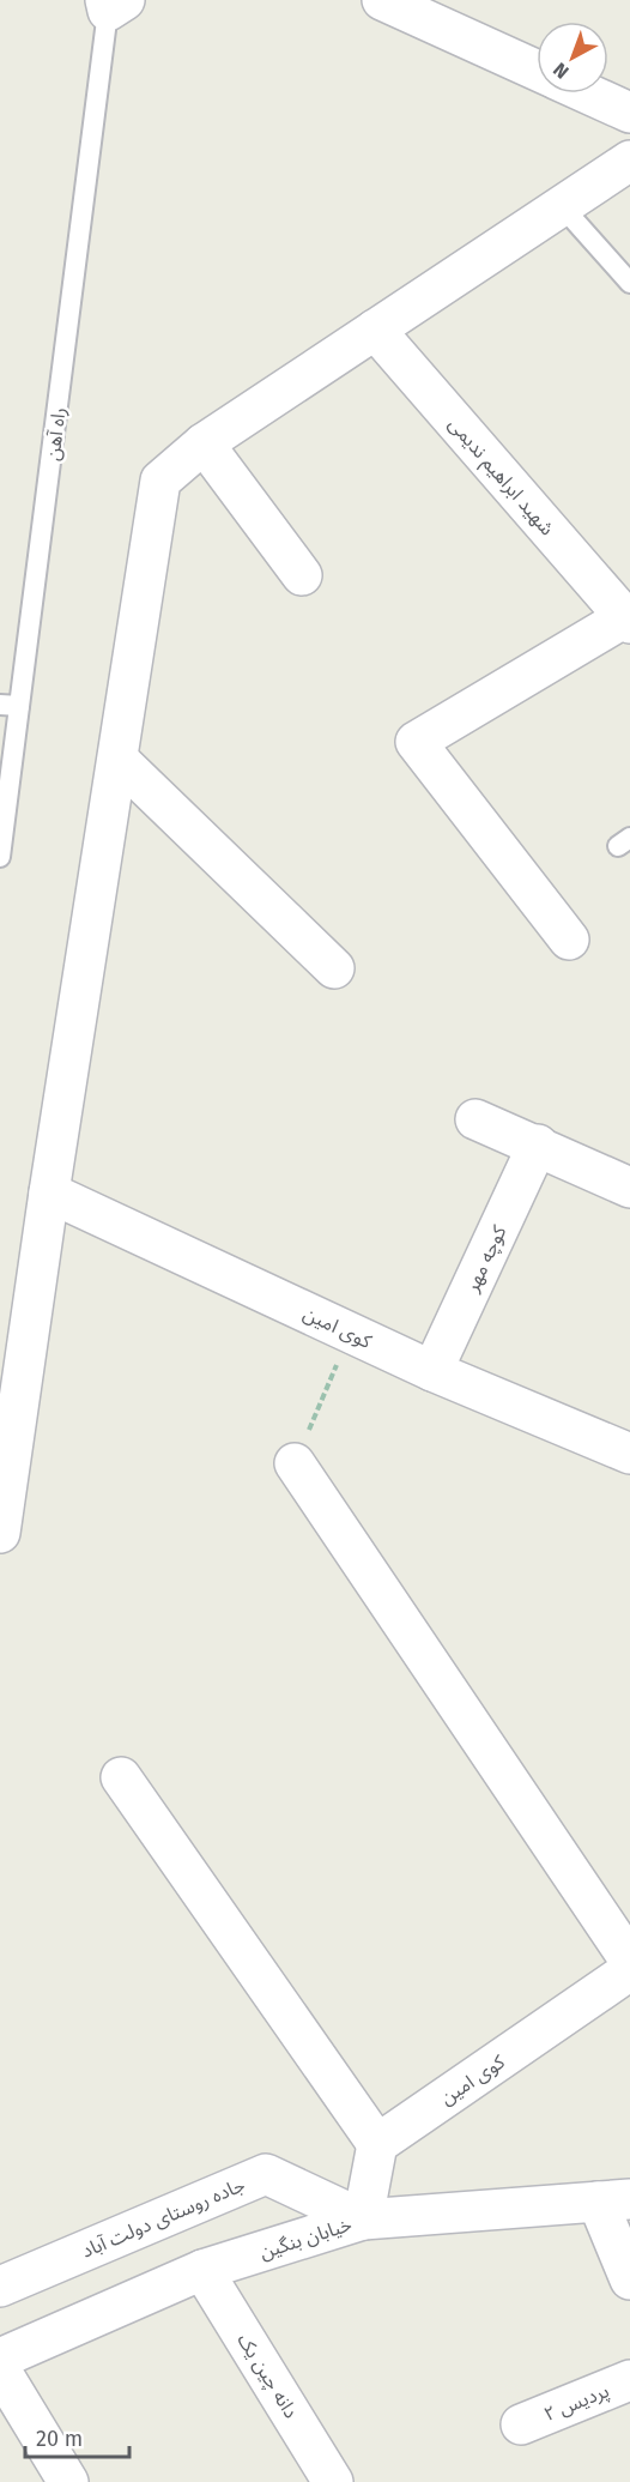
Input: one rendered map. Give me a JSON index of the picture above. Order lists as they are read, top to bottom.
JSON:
{
  "streets": {
    "street": [
      "شهید ابراهیم ندیمی",
      "کوچه مهر",
      "کوی امین",
      "جاده روستای دولت آباد",
      "خیابان بنگین",
      "دانه چین یک",
      "پردیس ۲"
    ],
    "lane": ["راه آهن"]
  },
  "crossings": [
    ["کوچه مهر", "کوی امین"],
    ["جاده روستای دولت آباد", "خیابان بنگین"],
    ["خیابان بنگین", "دانه چین یک"]
  ],
  "scale_bar": "20 m",
  "north": "bottom left"
}
